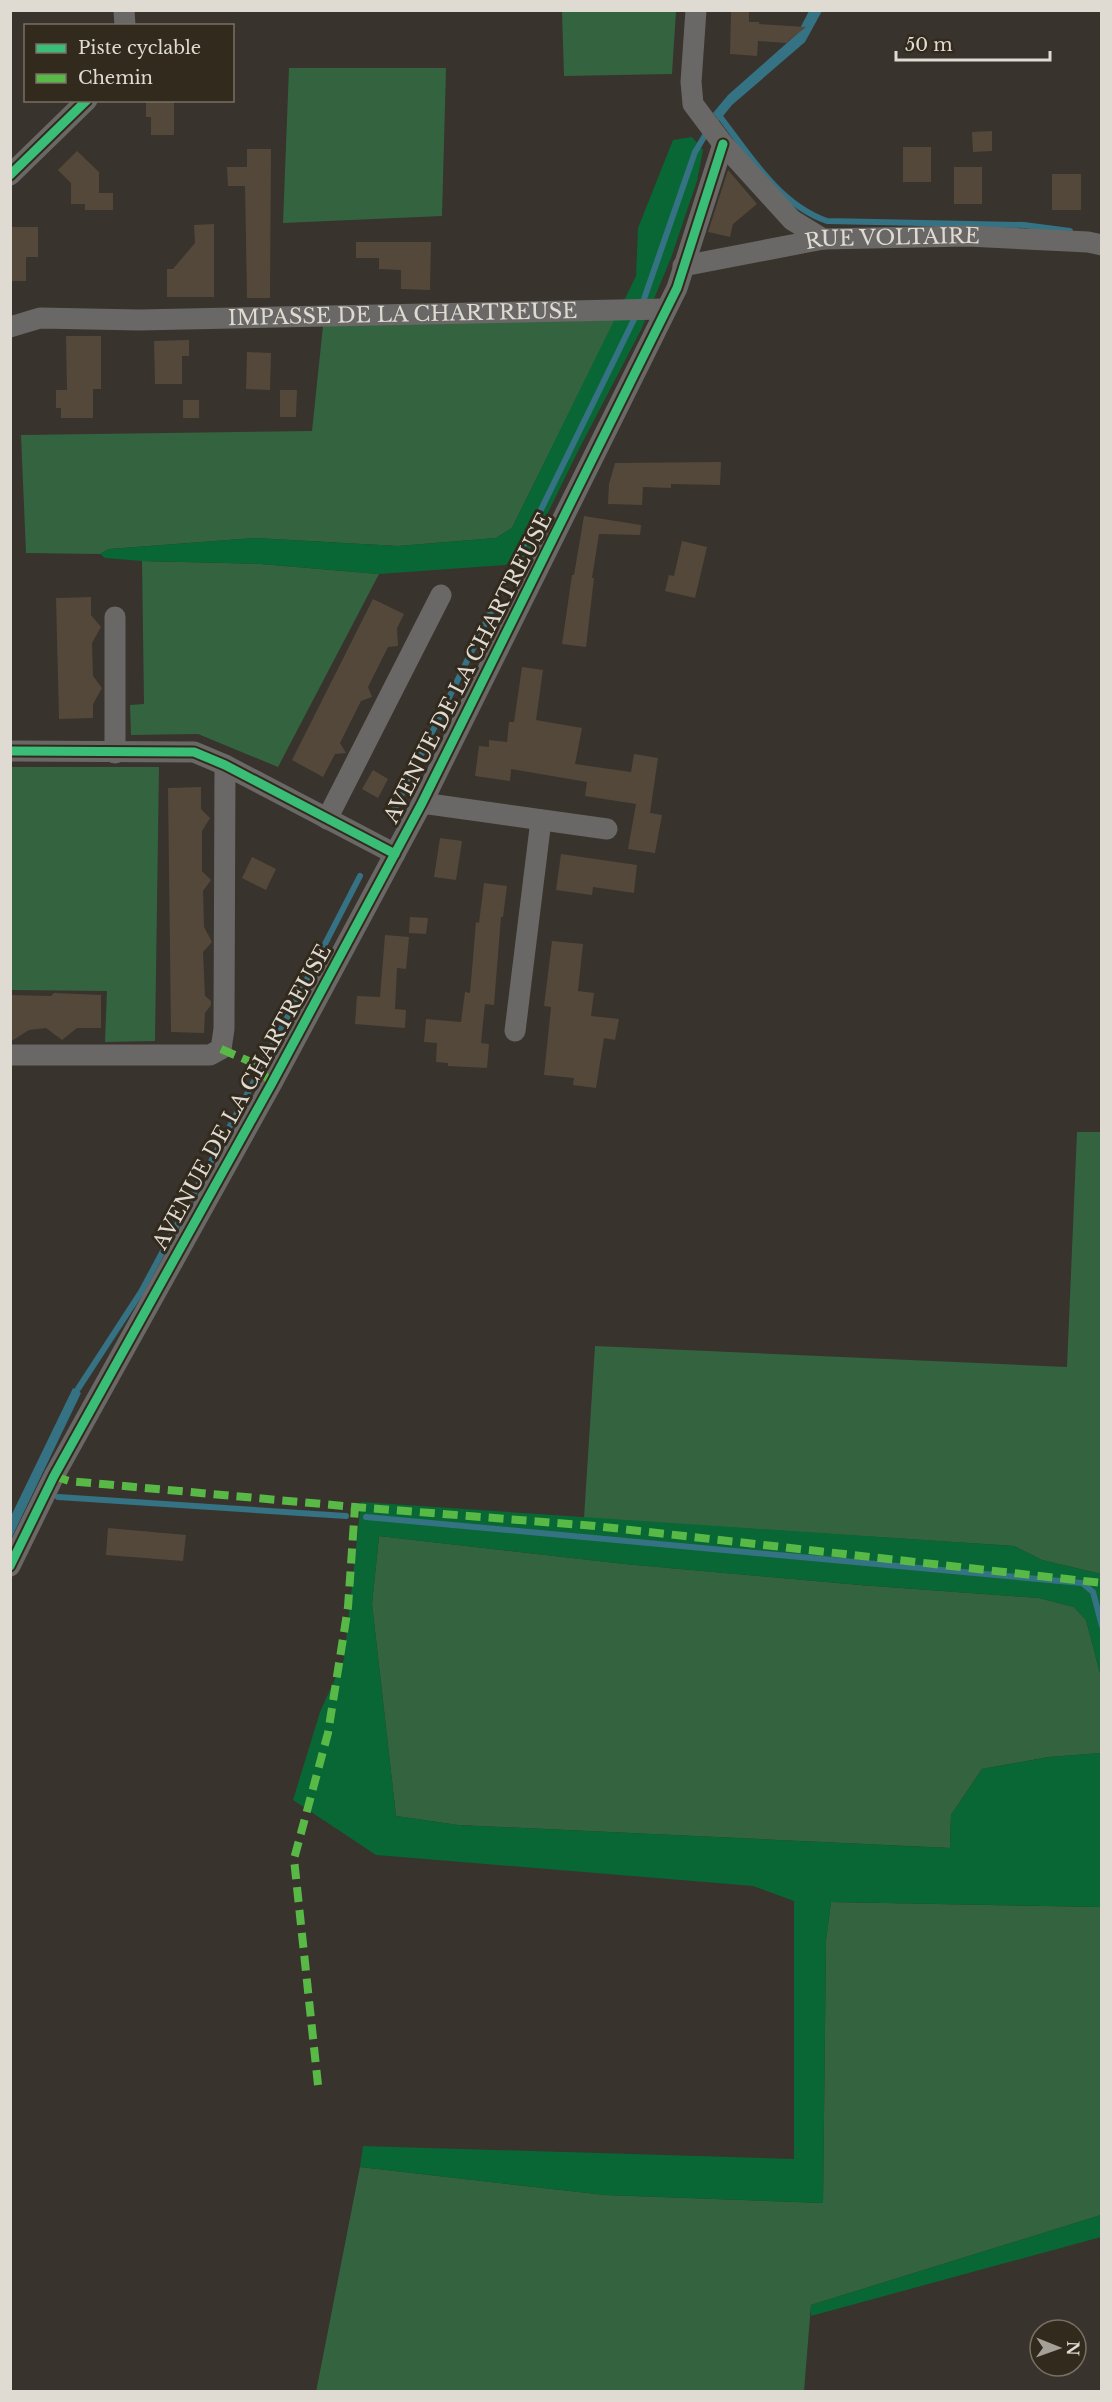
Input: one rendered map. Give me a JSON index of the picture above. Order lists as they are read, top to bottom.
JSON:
{
  "streets": {
    "street": ["RUE VOLTAIRE", "IMPASSE DE LA CHARTREUSE", "AVENUE DE LA CHARTREUSE"]
  },
  "crossings": [
    ["RUE VOLTAIRE", "AVENUE DE LA CHARTREUSE"],
    ["IMPASSE DE LA CHARTREUSE", "AVENUE DE LA CHARTREUSE"]
  ],
  "legend": ["Piste cyclable", "Chemin"],
  "scale_bar": "50 m",
  "north": "right"
}
